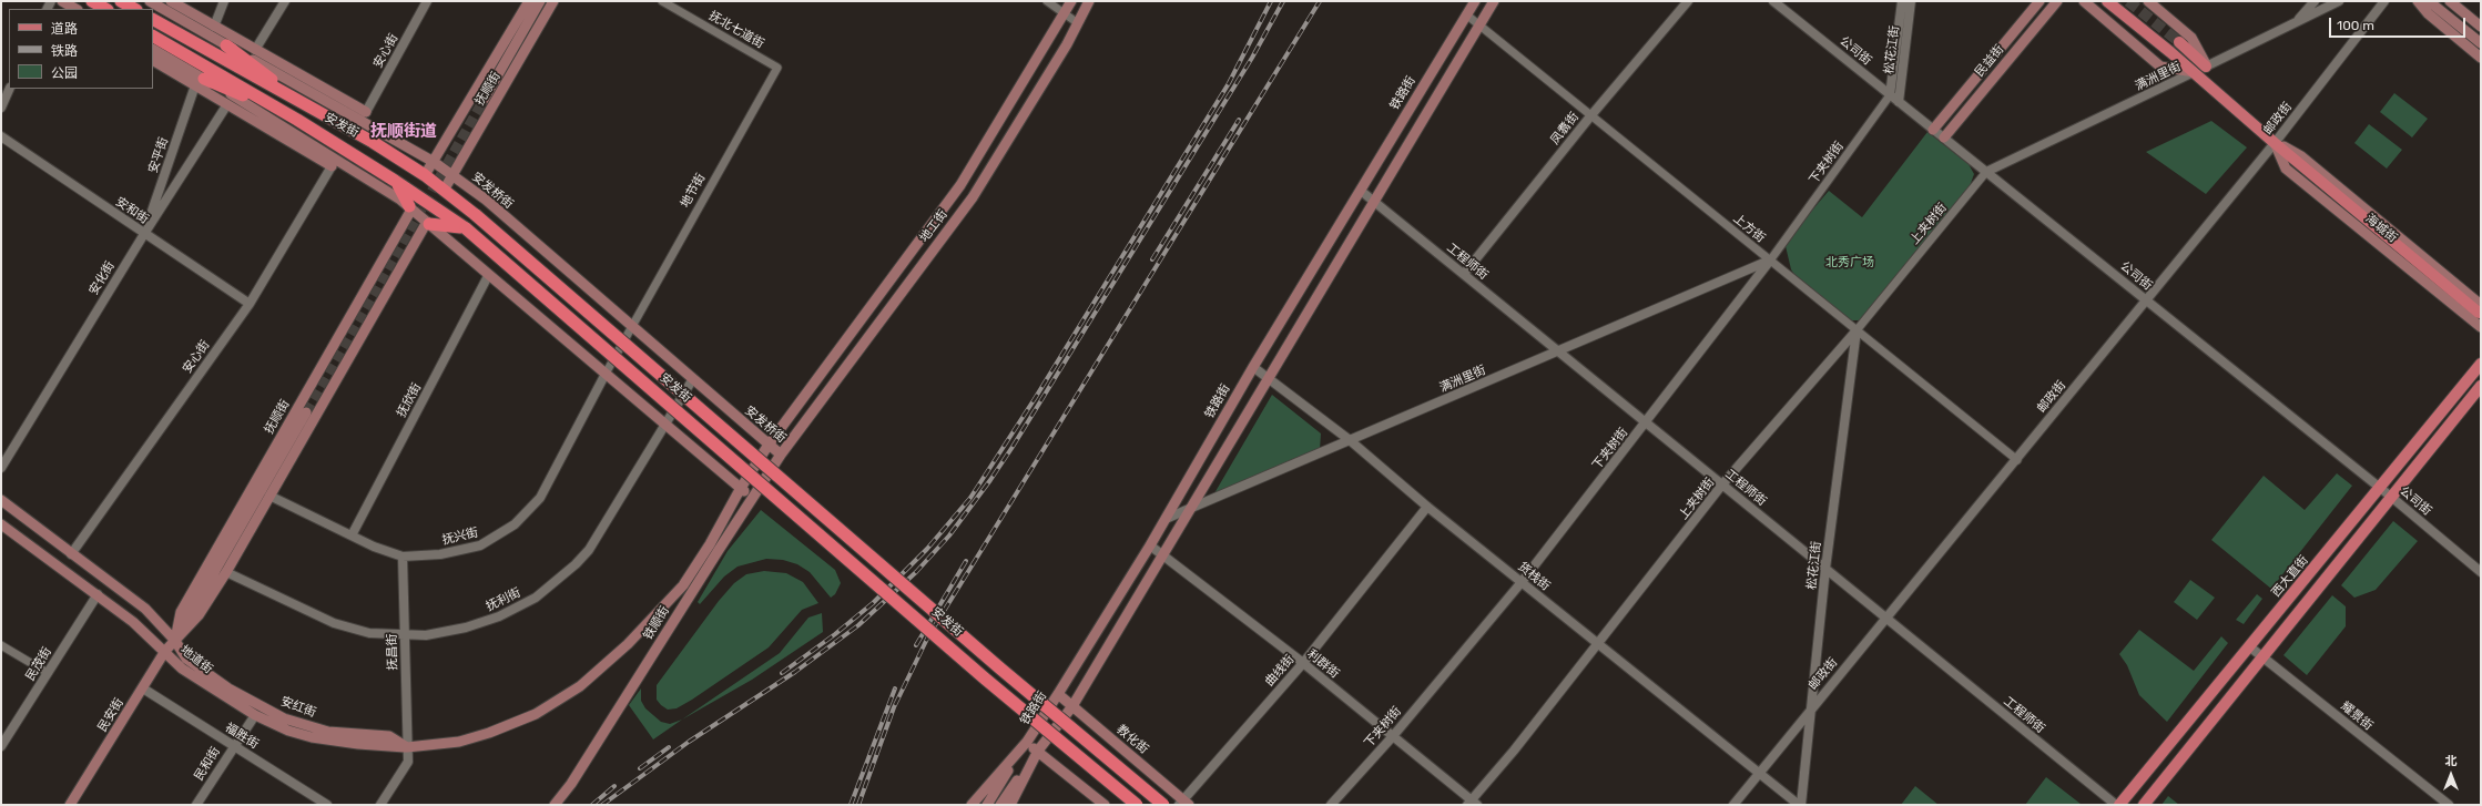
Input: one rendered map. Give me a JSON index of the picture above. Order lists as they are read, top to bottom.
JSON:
{
  "streets": {
    "highway": ["安发街"],
    "main road": [
      "民益街",
      "抚顺街",
      "铁路街",
      "安发桥街",
      "地工街",
      "海城街",
      "西大直街",
      "铁顺街",
      "地道街",
      "安红街",
      "民安街",
      "教化街"
    ],
    "street": [
      "抚北七道街",
      "松花江街",
      "安心街",
      "公司街",
      "满洲里街",
      "邮政街",
      "凤翥街",
      "安平街",
      "下夹树街",
      "地节街",
      "安和街",
      "上夹树街",
      "上方街",
      "工程师街",
      "安化街",
      "抚欣街",
      "抚兴街",
      "货栈街",
      "抚利街",
      "抚昌街",
      "民茂街",
      "利群街",
      "曲线街",
      "耀景街",
      "福胜街",
      "民和街"
    ]
  },
  "crossings": [
    ["抚北七道街", "地节街"],
    ["松花江街", "公司街"],
    ["松花江街", "邮政街"],
    ["松花江街", "下夹树街"],
    ["松花江街", "上夹树街"],
    ["松花江街", "上方街"],
    ["松花江街", "工程师街"],
    ["松花江街", "货栈街"],
    ["安心街", "安发街"],
    ["安心街", "安和街"],
    ["安心街", "安红街"],
    ["公司街", "民益街"],
    ["公司街", "满洲里街"],
    ["公司街", "邮政街"],
    ["公司街", "下夹树街"],
    ["公司街", "上夹树街"],
    ["公司街", "西大直街"],
    ["满洲里街", "铁路街"],
    ["满洲里街", "下夹树街"],
    ["满洲里街", "上夹树街"],
    ["满洲里街", "上方街"],
    ["满洲里街", "海城街"],
    ["满洲里街", "工程师街"],
    ["满洲里街", "货栈街"],
    ["抚顺街", "安发街"],
    ["抚顺街", "安发桥街"],
    ["抚顺街", "安红街"],
    ["抚顺街", "民安街"],
    ["铁路街", "上方街"],
    ["铁路街", "工程师街"],
    ["铁路街", "货栈街"],
    ["铁路街", "利群街"],
    ["铁路街", "教化街"],
    ["邮政街", "上方街"],
    ["邮政街", "海城街"],
    ["邮政街", "工程师街"],
    ["邮政街", "货栈街"],
    ["凤翥街", "上方街"],
    ["凤翥街", "工程师街"],
    ["安平街", "安和街"],
    ["安平街", "安化街"],
    ["下夹树街", "上方街"],
    ["下夹树街", "工程师街"],
    ["下夹树街", "货栈街"],
    ["下夹树街", "利群街"],
    ["安发桥街", "地节街"],
    ["安发桥街", "地工街"],
    ["安发桥街", "抚利街"],
    ["安发桥街", "铁顺街"],
    ["地节街", "抚兴街"],
    ["安和街", "安化街"],
    ["上夹树街", "上方街"],
    ["上夹树街", "工程师街"],
    ["上夹树街", "货栈街"],
    ["上夹树街", "利群街"],
    ["地工街", "铁顺街"],
    ["工程师街", "西大直街"],
    ["抚欣街", "抚兴街"],
    ["抚兴街", "抚昌街"],
    ["货栈街", "曲线街"],
    ["西大直街", "耀景街"],
    ["抚利街", "抚昌街"],
    ["铁顺街", "抚昌街"],
    ["铁顺街", "地道街"],
    ["铁顺街", "安红街"],
    ["抚昌街", "地道街"],
    ["抚昌街", "安红街"],
    ["地道街", "民茂街"],
    ["地道街", "安红街"],
    ["地道街", "民安街"],
    ["地道街", "民和街"],
    ["利群街", "曲线街"],
    ["曲线街", "教化街"],
    ["安红街", "民安街"],
    ["民安街", "福胜街"],
    ["福胜街", "民和街"]
  ],
  "districts": ["抚顺街道"],
  "parks": ["北秀广场"],
  "legend": ["道路", "铁路", "公园"],
  "scale_bar": "100 m",
  "north": "top"
}
